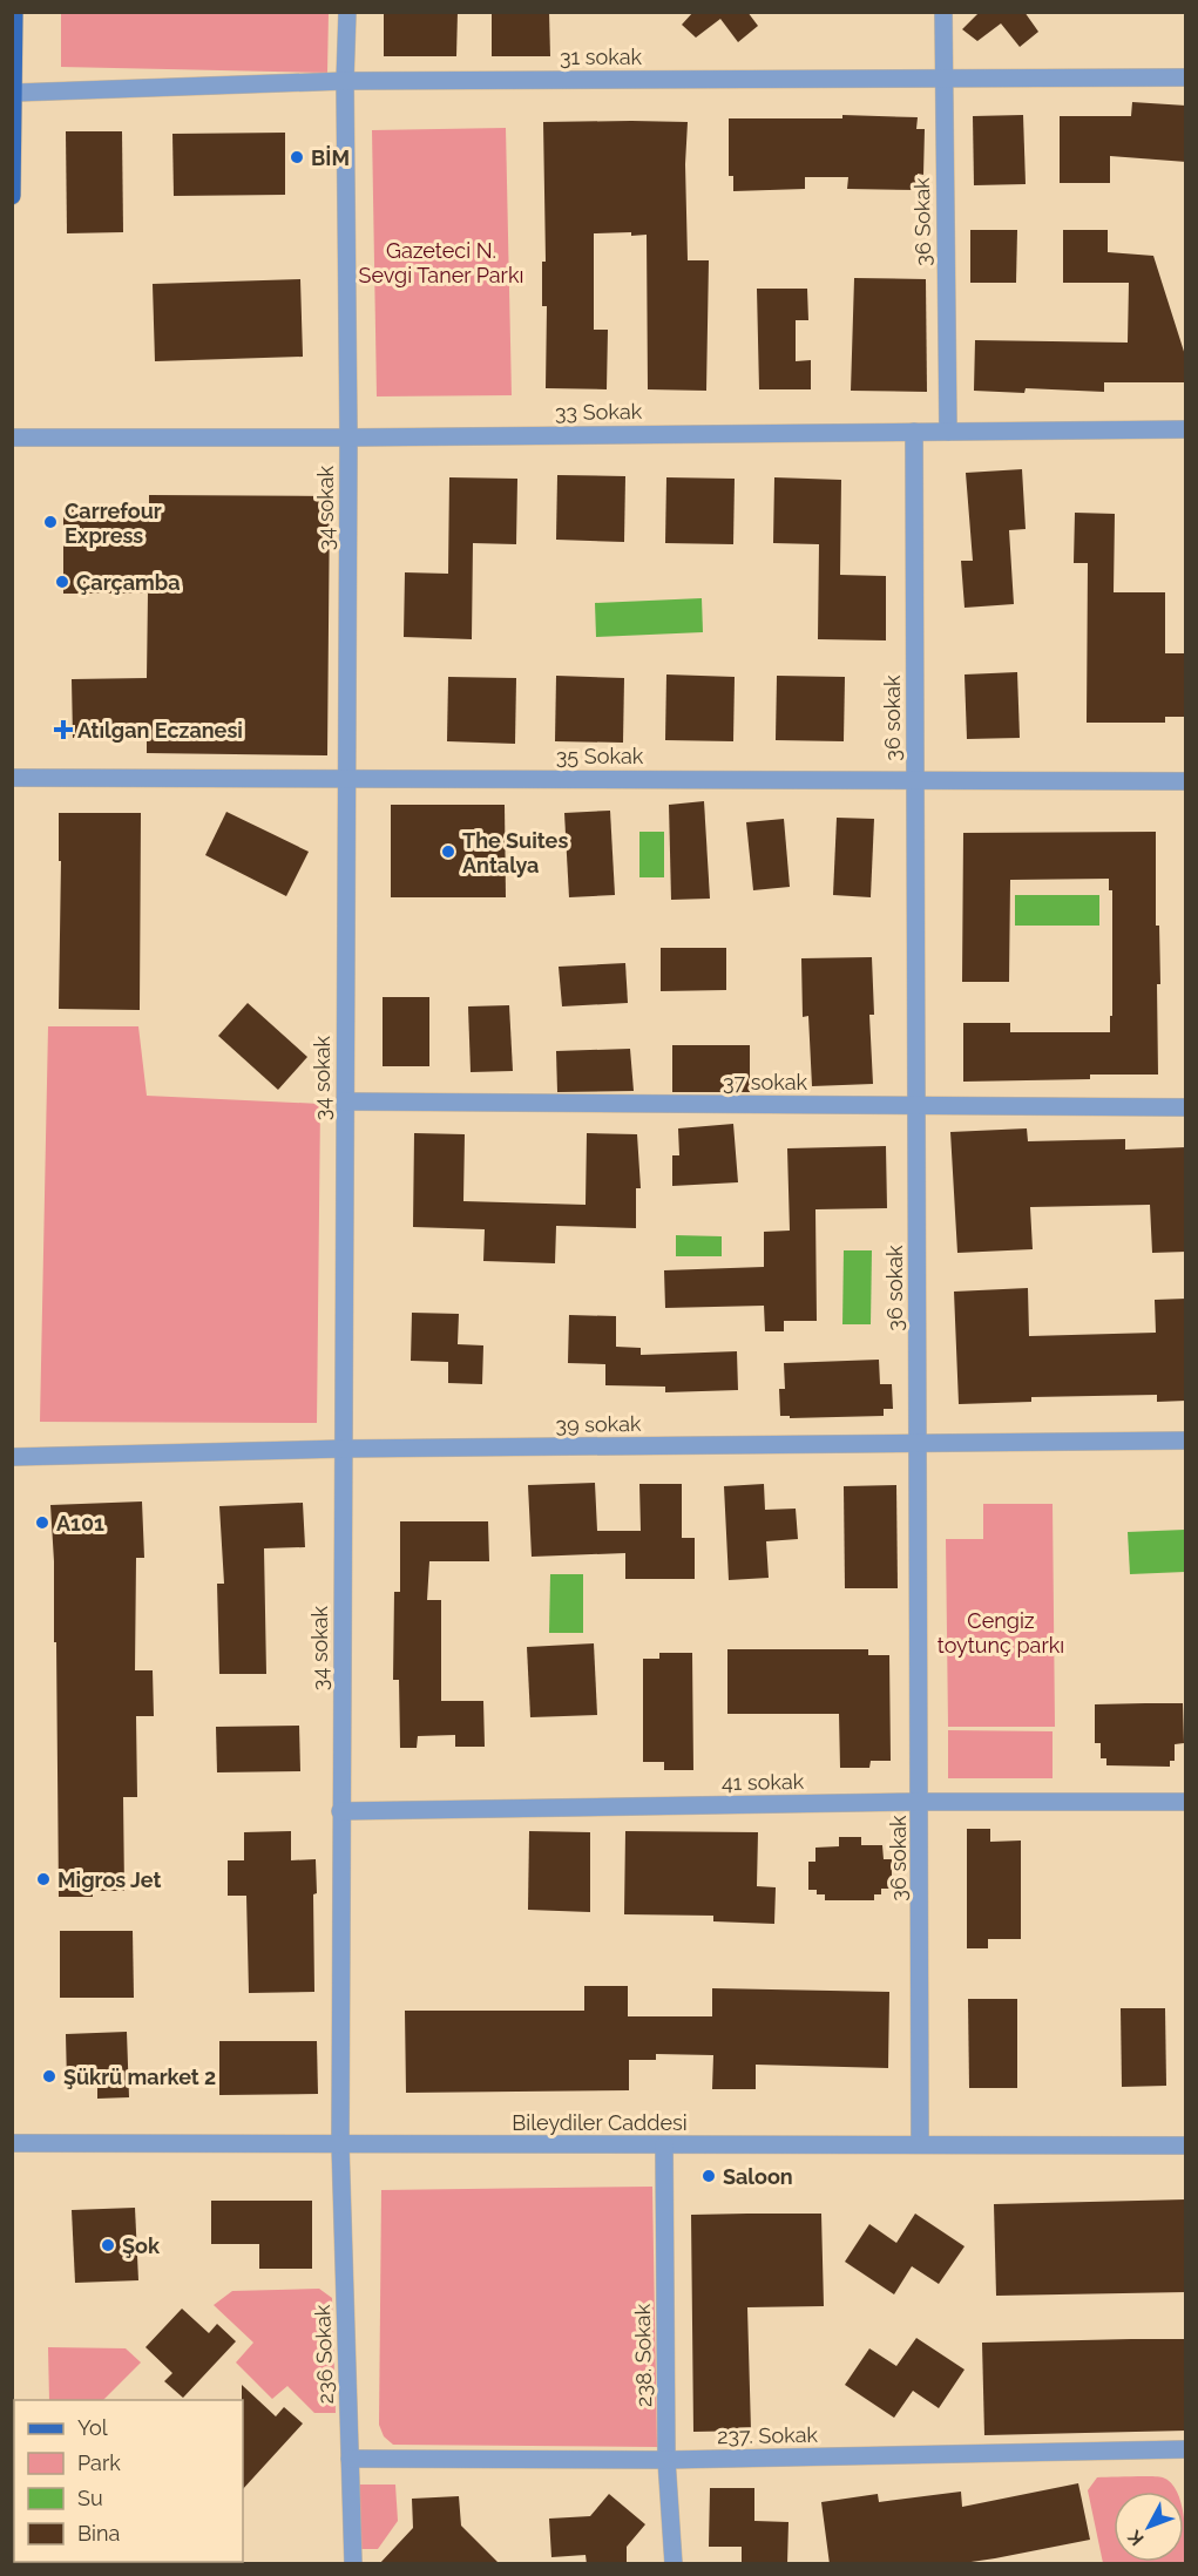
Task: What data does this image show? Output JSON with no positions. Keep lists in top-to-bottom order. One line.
{"streets":{"street":["31 sokak","36 Sokak","33 Sokak","34 sokak","36 sokak","35 Sokak","37 sokak","39 sokak","41 sokak","Bileydiler Caddesi","236 Sokak","238. Sokak","237. Sokak"]},"crossings":[["31 sokak","36 Sokak"],["31 sokak","34 sokak"],["36 Sokak","33 Sokak"],["33 Sokak","34 sokak"],["33 Sokak","36 sokak"],["34 sokak","35 Sokak"],["34 sokak","37 sokak"],["34 sokak","39 sokak"],["34 sokak","41 sokak"],["34 sokak","Bileydiler Caddesi"],["34 sokak","236 Sokak"],["36 sokak","35 Sokak"],["36 sokak","37 sokak"],["36 sokak","39 sokak"],["36 sokak","41 sokak"],["36 sokak","Bileydiler Caddesi"],["Bileydiler Caddesi","236 Sokak"],["Bileydiler Caddesi","238. Sokak"],["236 Sokak","237. Sokak"],["238. Sokak","237. Sokak"]],"parks":["Gazeteci N. Sevgi Taner Parkı","Cengiz toytunç parkı"],"places":{"other":["BİM","Carrefour Express","Çarçamba","The Suites Antalya","A101","Migros Jet","Şükrü market 2","Saloon","Şok"],"health":["Atılgan Eczanesi"]},"legend":["Yol","Park","Su","Bina"],"north":"bottom left"}
